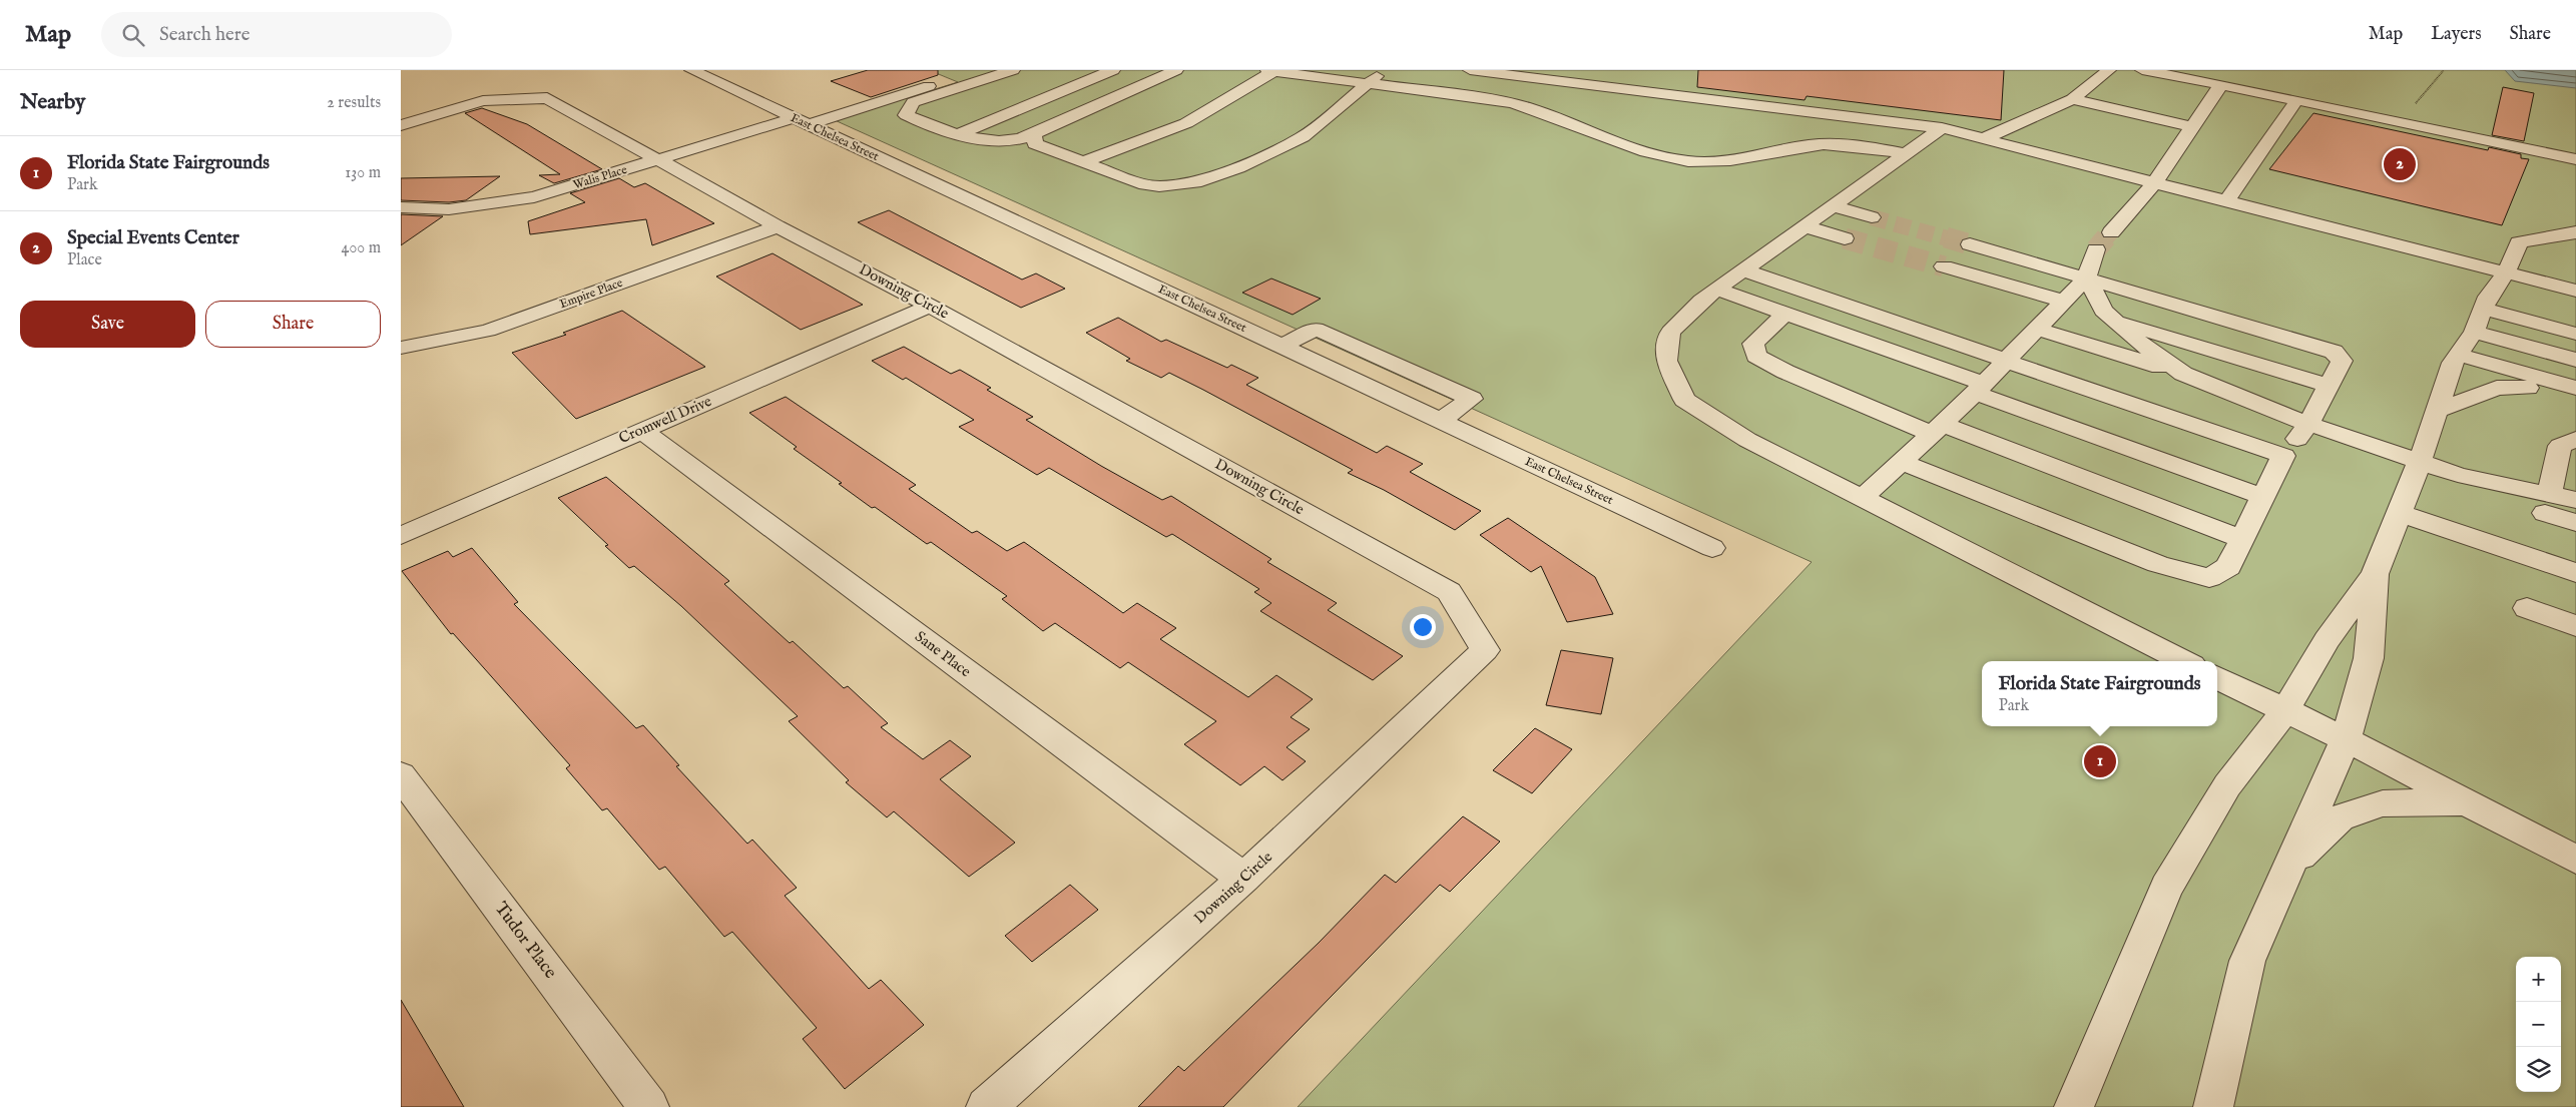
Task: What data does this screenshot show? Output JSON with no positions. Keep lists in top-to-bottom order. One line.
{"streets":{"street":["East Chelsea Street","Walis Place","Downing Circle","Empire Place","Cromwell Drive","Sane Place","Tudor Place"]},"crossings":[["East Chelsea Street","Walis Place"],["Walis Place","Downing Circle"],["Downing Circle","Empire Place"],["Downing Circle","Cromwell Drive"],["Downing Circle","Sane Place"],["Cromwell Drive","Sane Place"]],"page":{"header":"Map","search":"Search here","nav":["Map","Layers","Share"],"heading":["Nearby","2 results"],"list":[{"mark":"1","name":"Florida State Fairgrounds","note":"Park","value":"130 m"},{"mark":"2","name":"Special Events Center","note":"Place","value":"400 m"}],"pins":["2","1"],"buttons":["Save","Share"],"popup":["Florida State Fairgrounds","Park"],"map_buttons":["+","−"]}}
